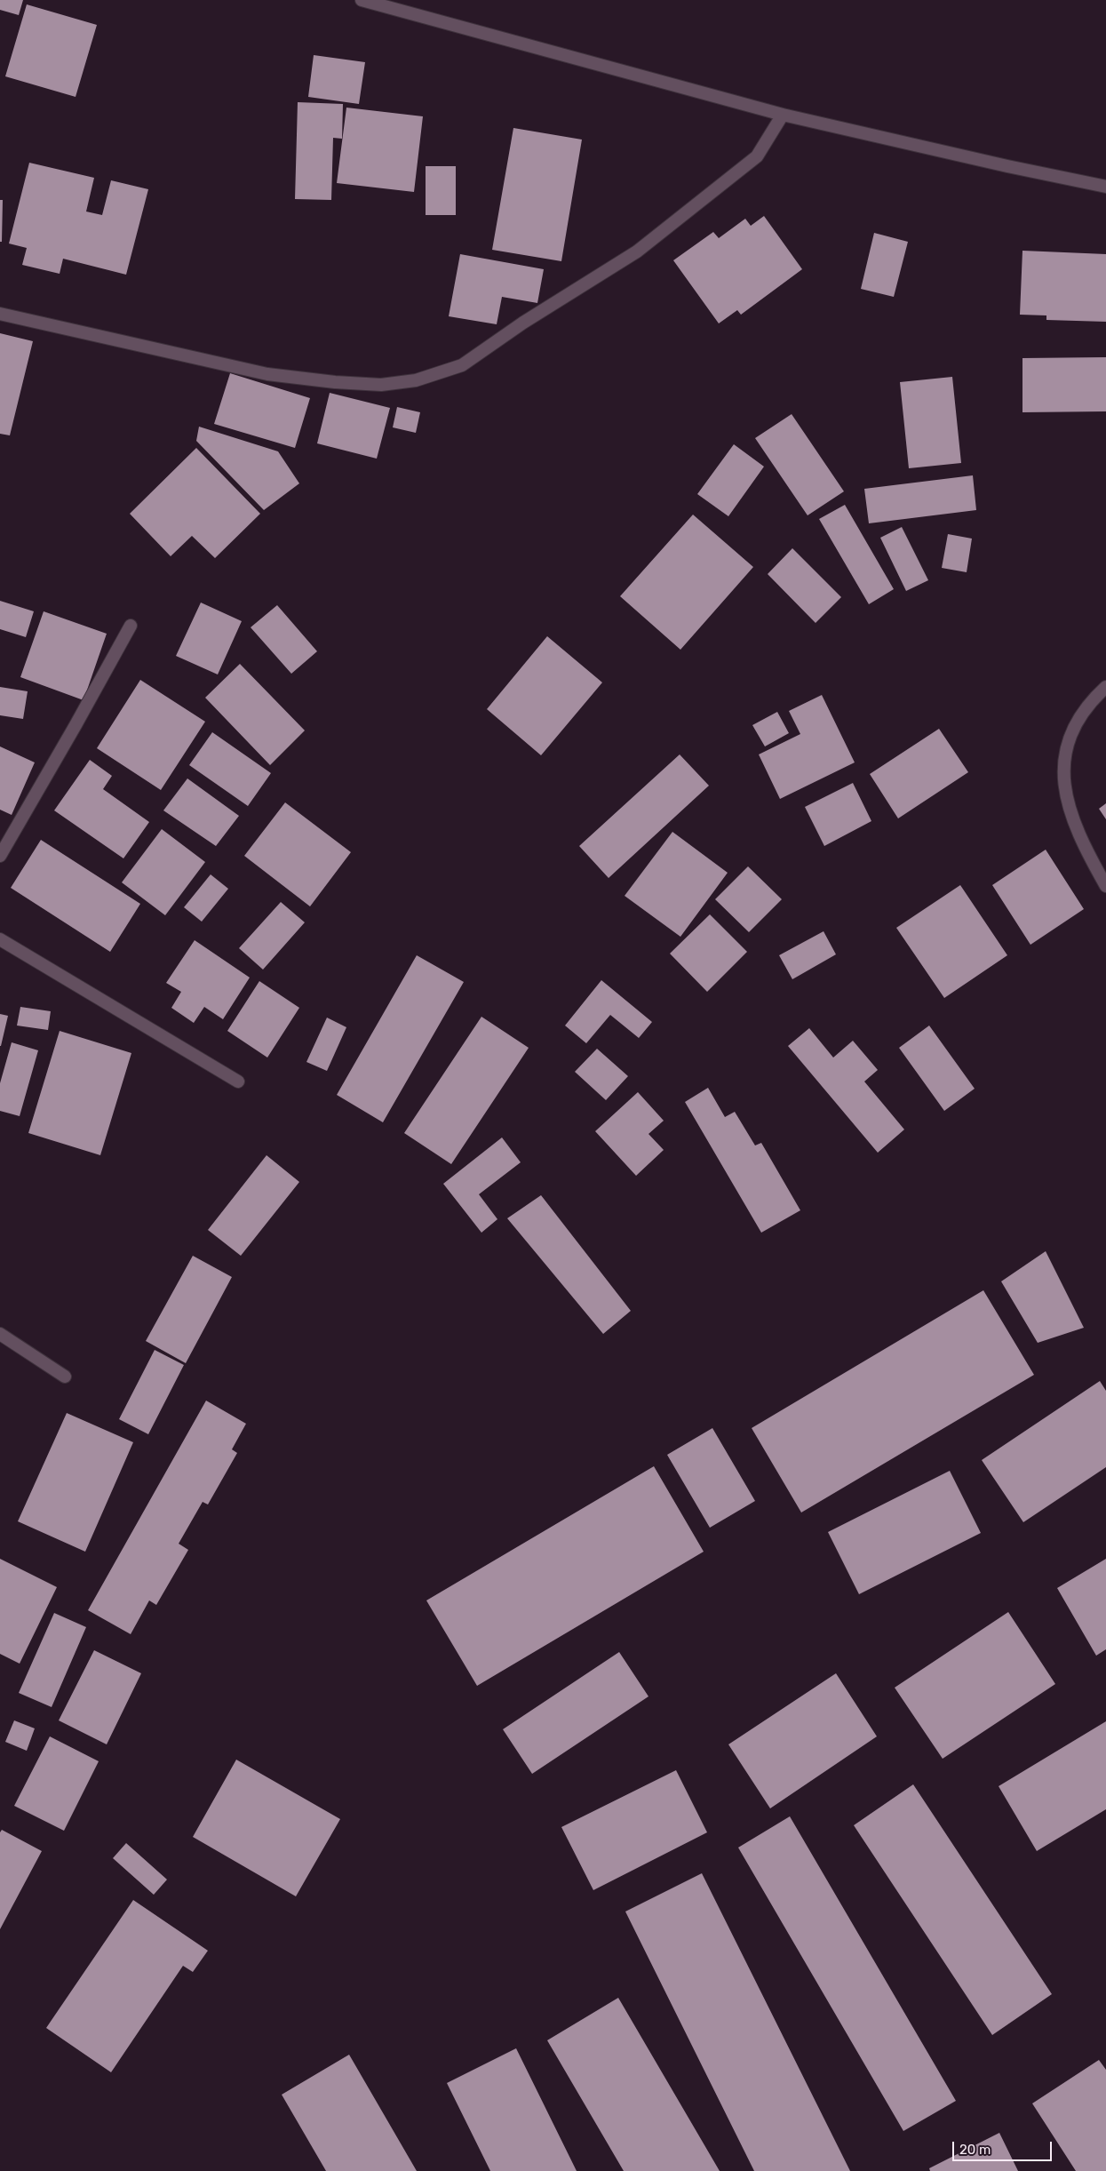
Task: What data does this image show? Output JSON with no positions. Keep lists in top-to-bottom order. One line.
{"scale_bar":"20 m"}
